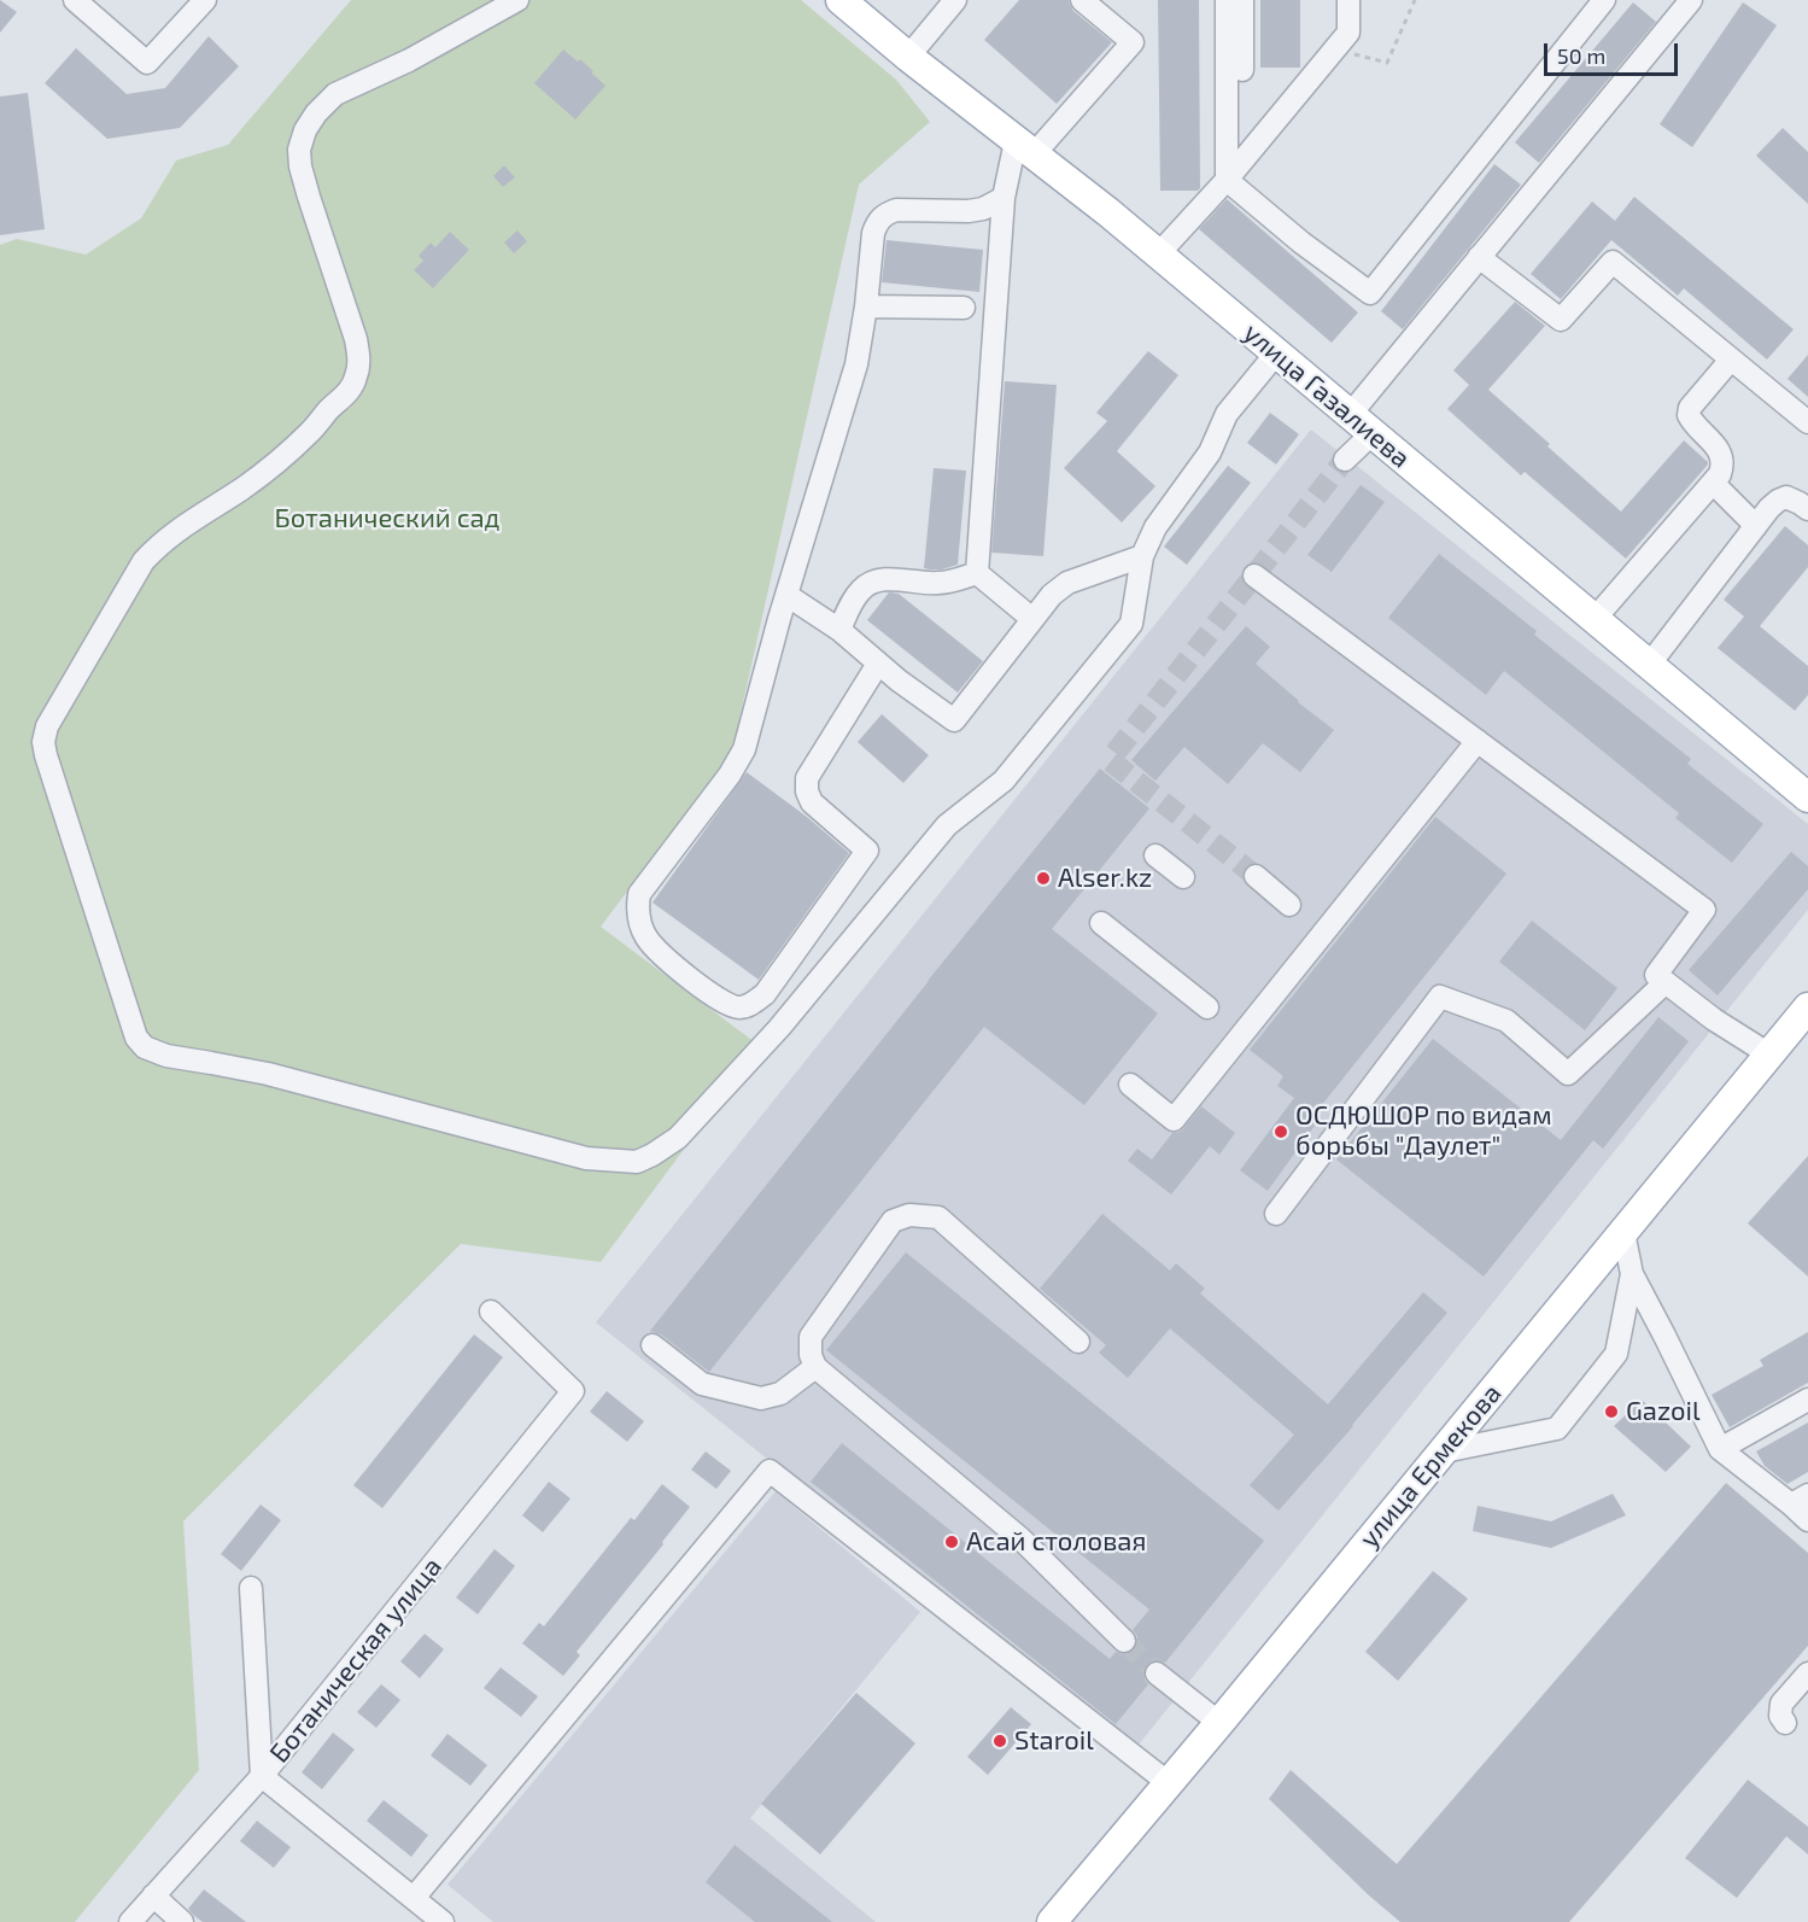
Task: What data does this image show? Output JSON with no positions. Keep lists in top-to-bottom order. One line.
{"streets":{"main road":["улица Газалиева","улица Ермекова"],"street":["Ботаническая улица"]},"parks":["Ботанический сад"],"places":["Alser.kz","ОСДЮШОР по видам борьбы \"Даулет\"","Gazoil","Асай столовая","Staroil"],"scale_bar":"50 m"}
